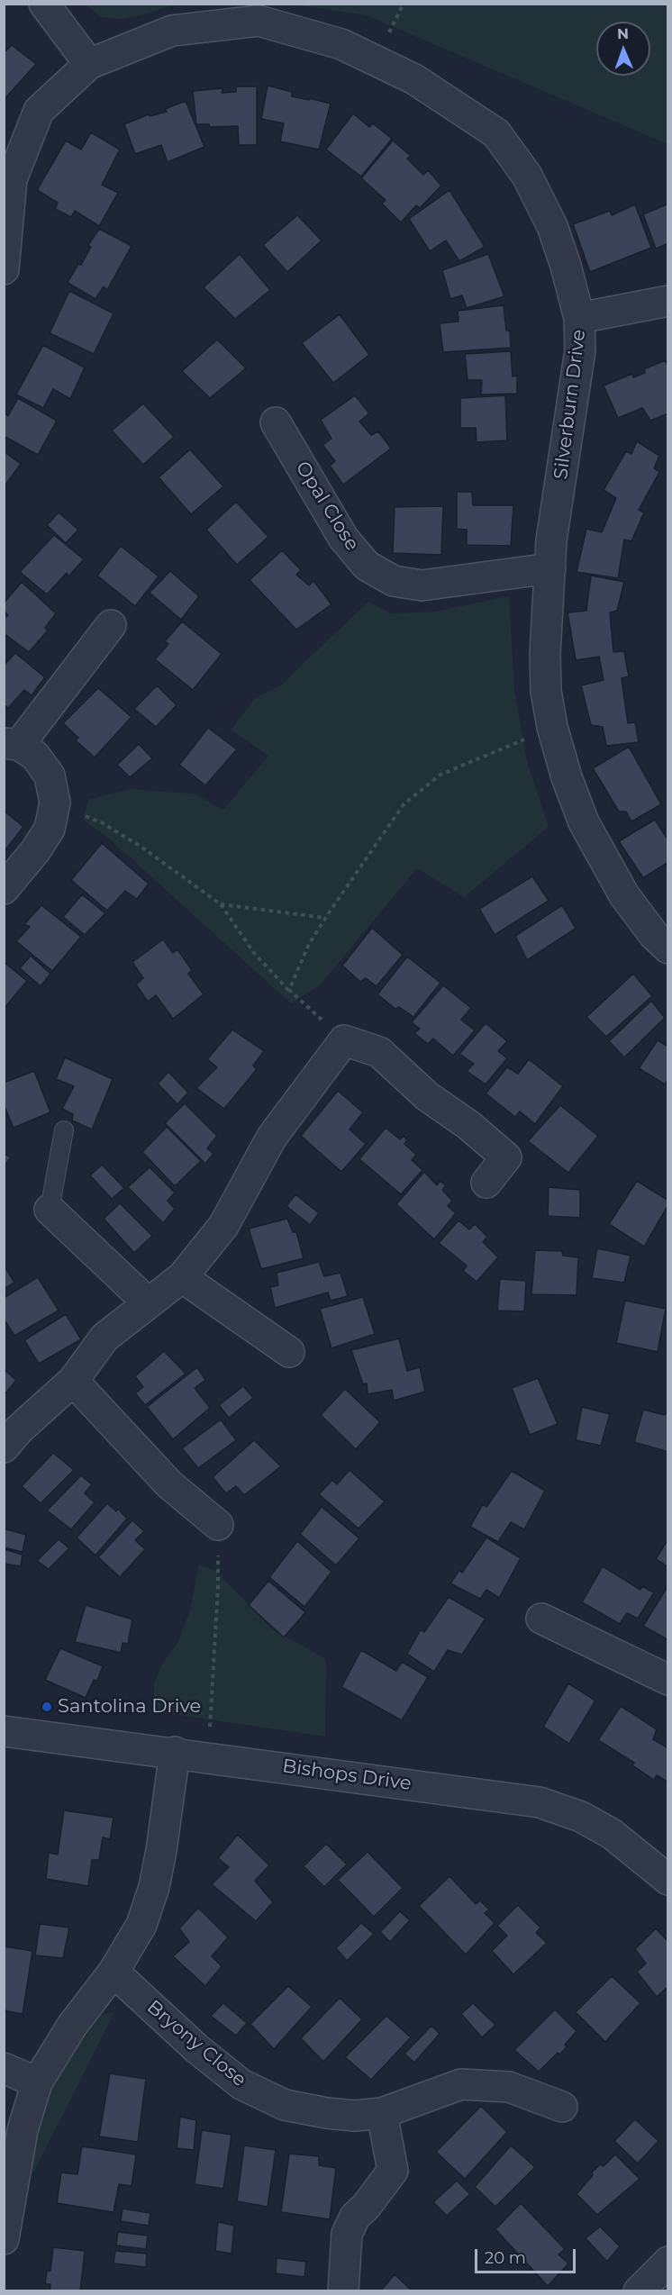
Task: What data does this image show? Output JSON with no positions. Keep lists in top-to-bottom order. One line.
{"streets":{"street":["Silverburn Drive","Opal Close","Bishops Drive","Bryony Close"]},"crossings":[["Silverburn Drive","Opal Close"]],"places":["Santolina Drive"],"scale_bar":"20 m","north":"top"}
